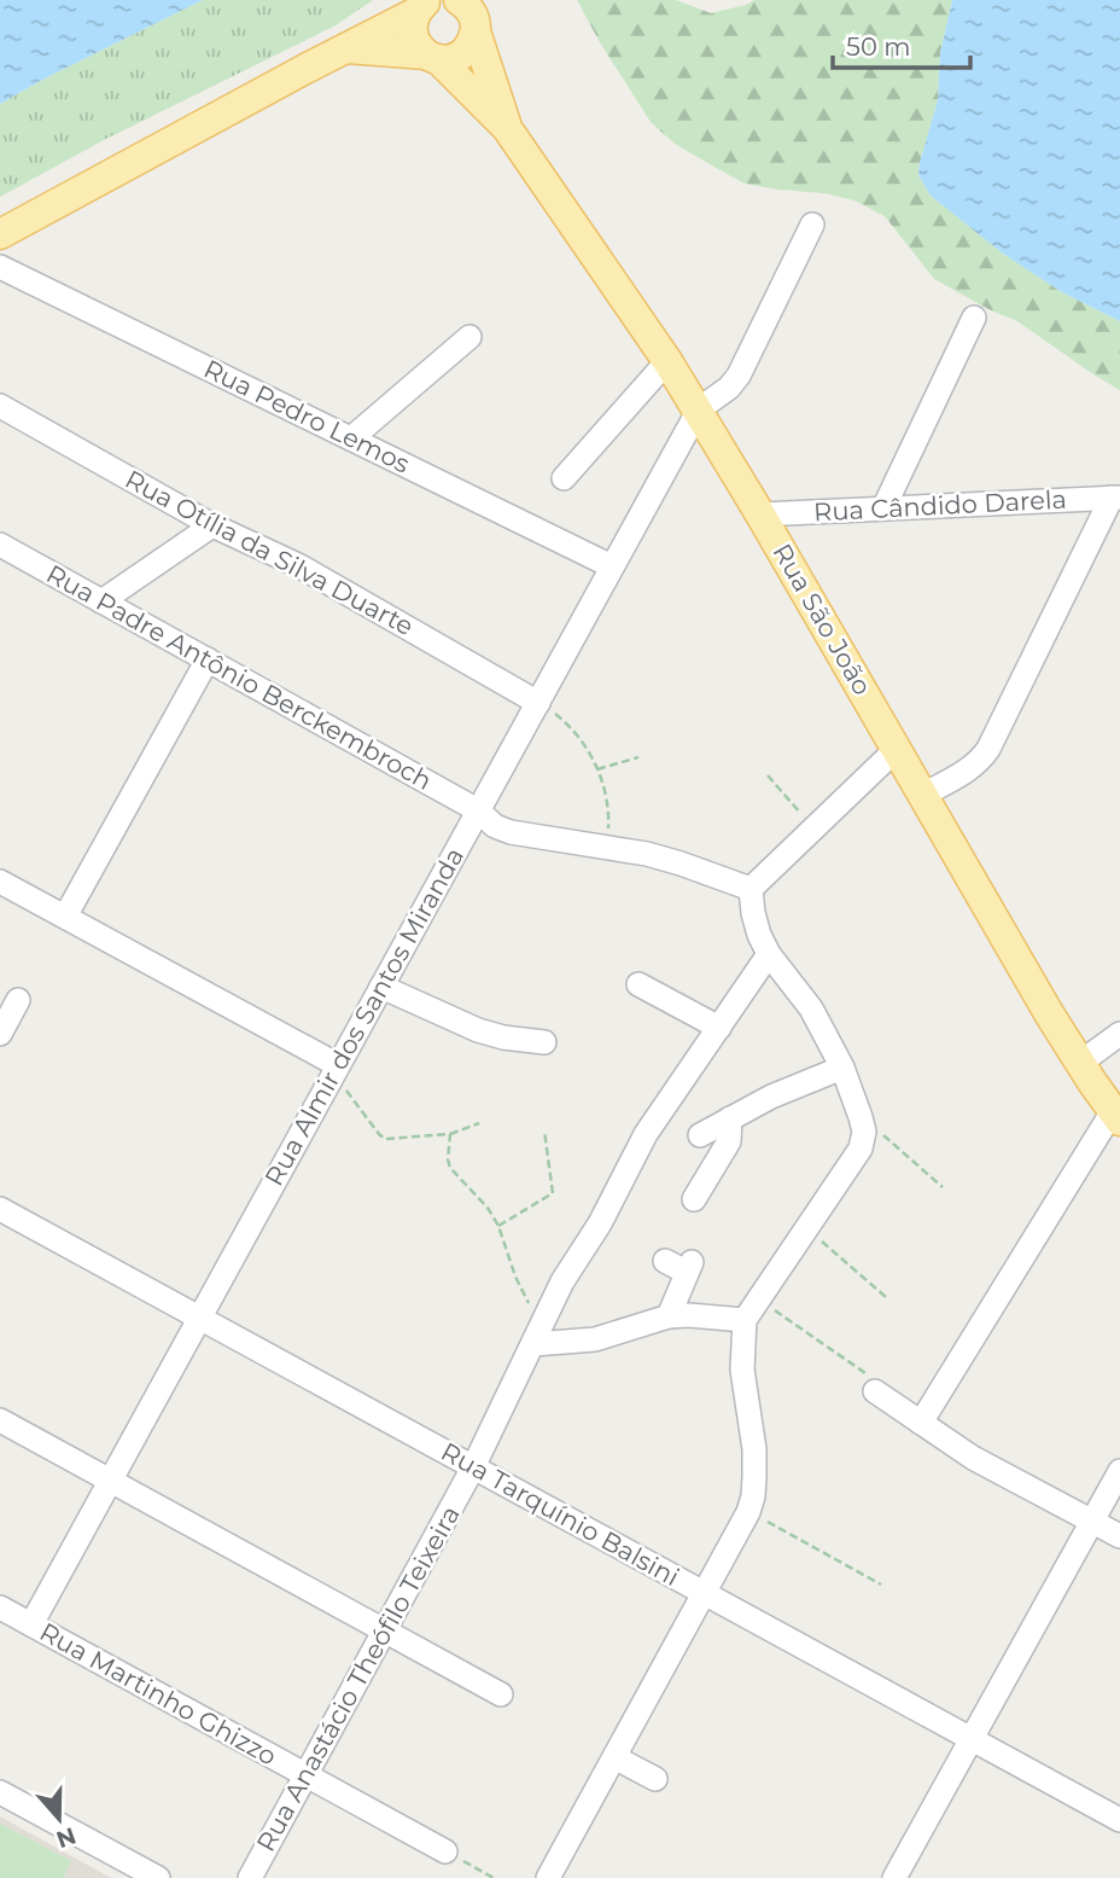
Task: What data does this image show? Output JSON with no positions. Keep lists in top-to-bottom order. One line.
{"streets":{"main road":["Rua São João"],"street":["Rua Pedro Lemos","Rua Cândido Darela","Rua Otília da Silva Duarte","Rua Padre Antônio Berckembroch","Rua Almir dos Santos Miranda","Rua Tarquínio Balsini","Rua Anastácio Theófilo Teixeira","Rua Martinho Ghizzo"]},"crossings":[["Rua Pedro Lemos","Rua Almir dos Santos Miranda"],["Rua Cândido Darela","Rua São João"],["Rua Otília da Silva Duarte","Rua Almir dos Santos Miranda"],["Rua São João","Rua Almir dos Santos Miranda"],["Rua Padre Antônio Berckembroch","Rua Almir dos Santos Miranda"],["Rua Almir dos Santos Miranda","Rua Tarquínio Balsini"],["Rua Almir dos Santos Miranda","Rua Martinho Ghizzo"],["Rua Tarquínio Balsini","Rua Anastácio Theófilo Teixeira"],["Rua Anastácio Theófilo Teixeira","Rua Martinho Ghizzo"]],"scale_bar":"50 m","north":"bottom"}
